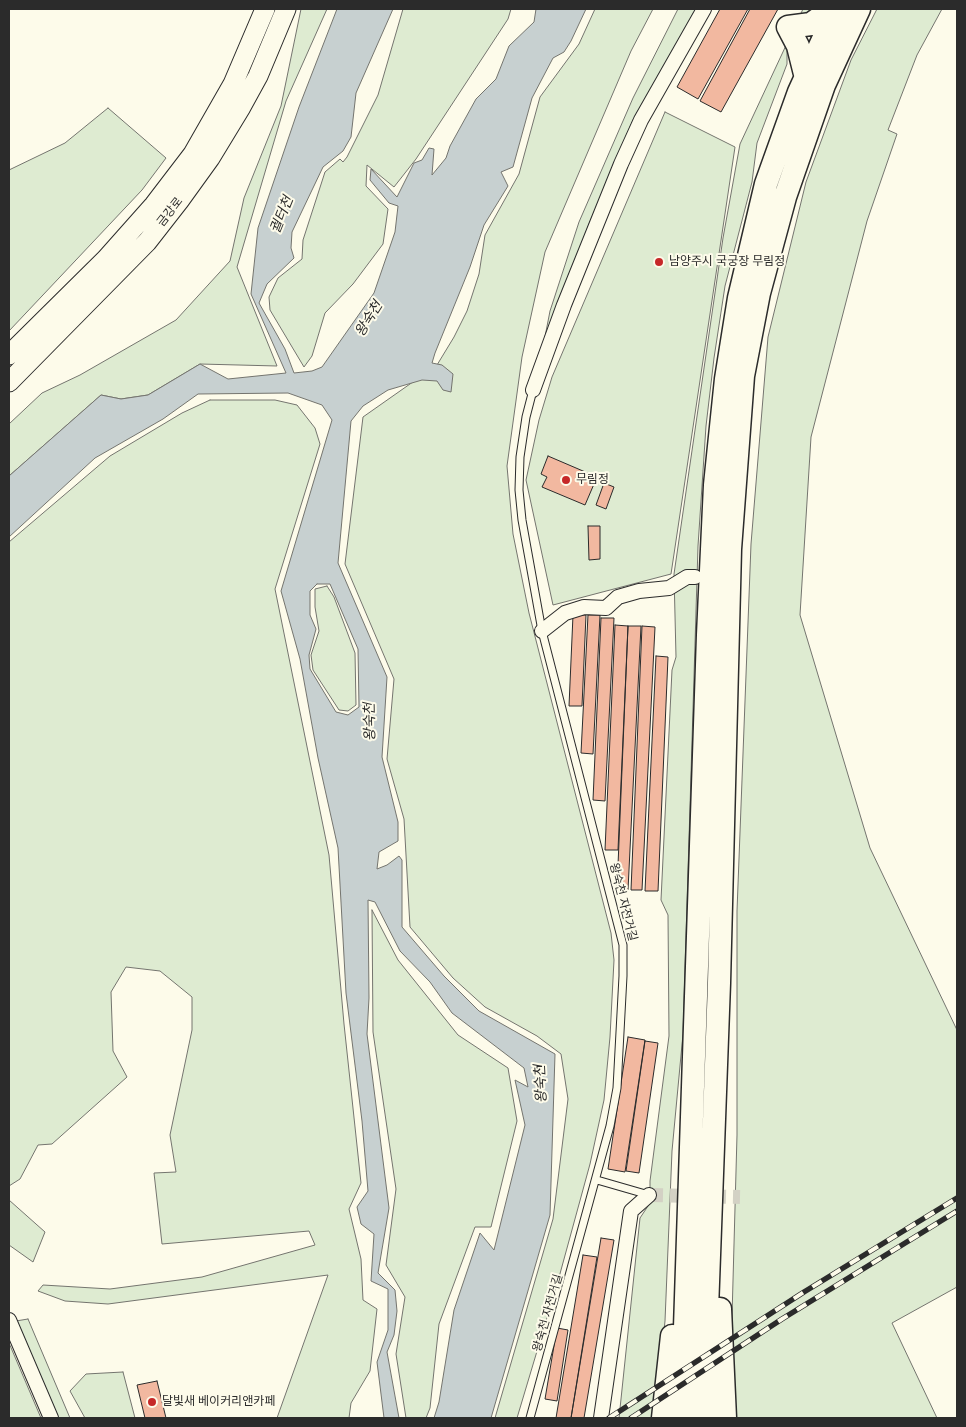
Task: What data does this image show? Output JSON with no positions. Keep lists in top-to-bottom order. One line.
{"streets":{"main road":["금강로"],"lane":["왕숙천 자전거길"]},"water":["궐터천","왕숙천"],"places":["남양주시 국궁장 무림정","무림정","달빛새 베이커리앤카페"]}
